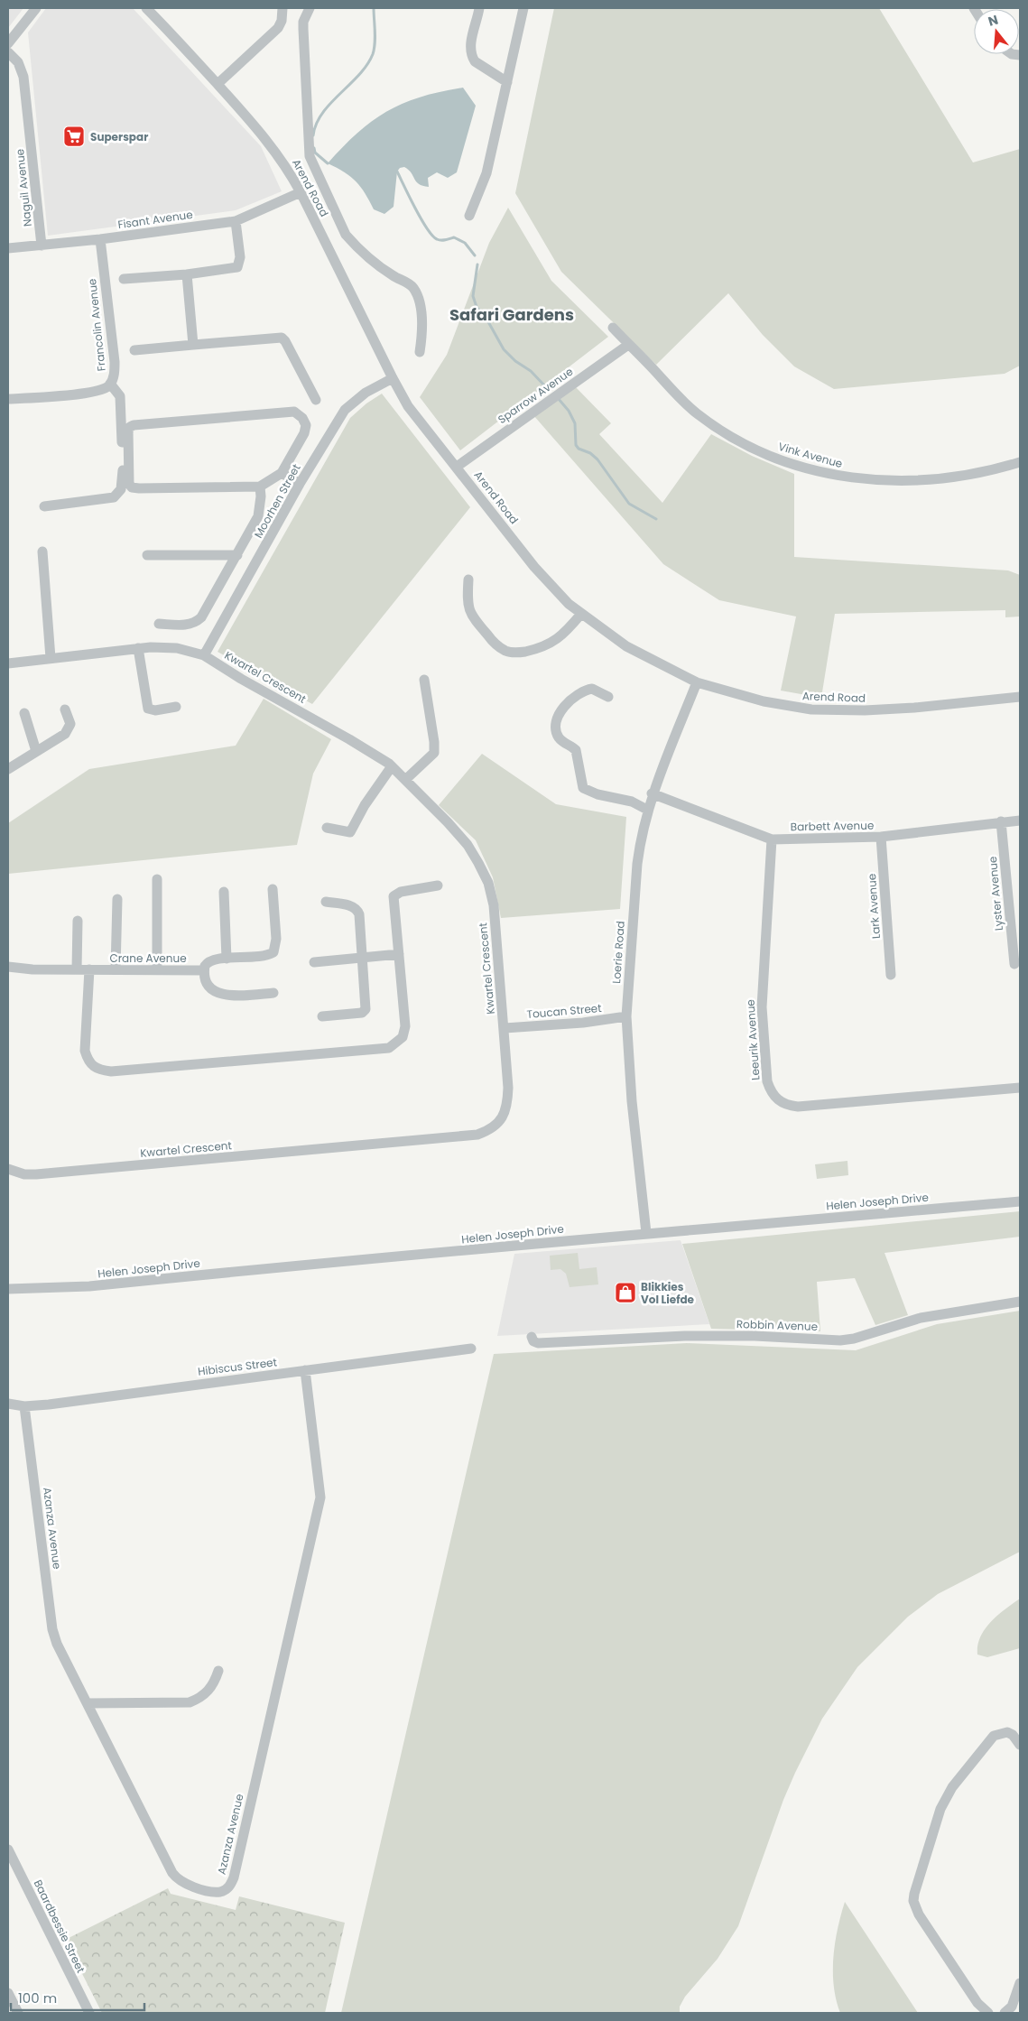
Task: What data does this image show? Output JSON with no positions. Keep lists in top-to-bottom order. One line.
{"streets":{"street":["Naguil Avenue","Arend Road","Fisant Avenue","Francolin Avenue","Sparrow Avenue","Vink Avenue","Moorhen Street","Kwartel Crescent","Barbett Avenue","Lyster Avenue","Lark Avenue","Loerie Road","Crane Avenue","Toucan Street","Leeurik Avenue","Helen Joseph Drive","Robbin Avenue","Hibiscus Street","Azanza Avenue","Baardbessie Street"]},"crossings":[["Naguil Avenue","Fisant Avenue"],["Arend Road","Fisant Avenue"],["Arend Road","Sparrow Avenue"],["Arend Road","Moorhen Street"],["Arend Road","Loerie Road"],["Fisant Avenue","Francolin Avenue"],["Sparrow Avenue","Vink Avenue"],["Moorhen Street","Kwartel Crescent"],["Kwartel Crescent","Toucan Street"],["Barbett Avenue","Lyster Avenue"],["Barbett Avenue","Lark Avenue"],["Barbett Avenue","Loerie Road"],["Barbett Avenue","Leeurik Avenue"],["Loerie Road","Toucan Street"],["Loerie Road","Helen Joseph Drive"],["Hibiscus Street","Azanza Avenue"]],"districts":["Safari Gardens"],"places":{"supermarket":["Superspar"],"shop":["Blikkies Vol Liefde"]},"scale_bar":"100 m","north":"top"}
